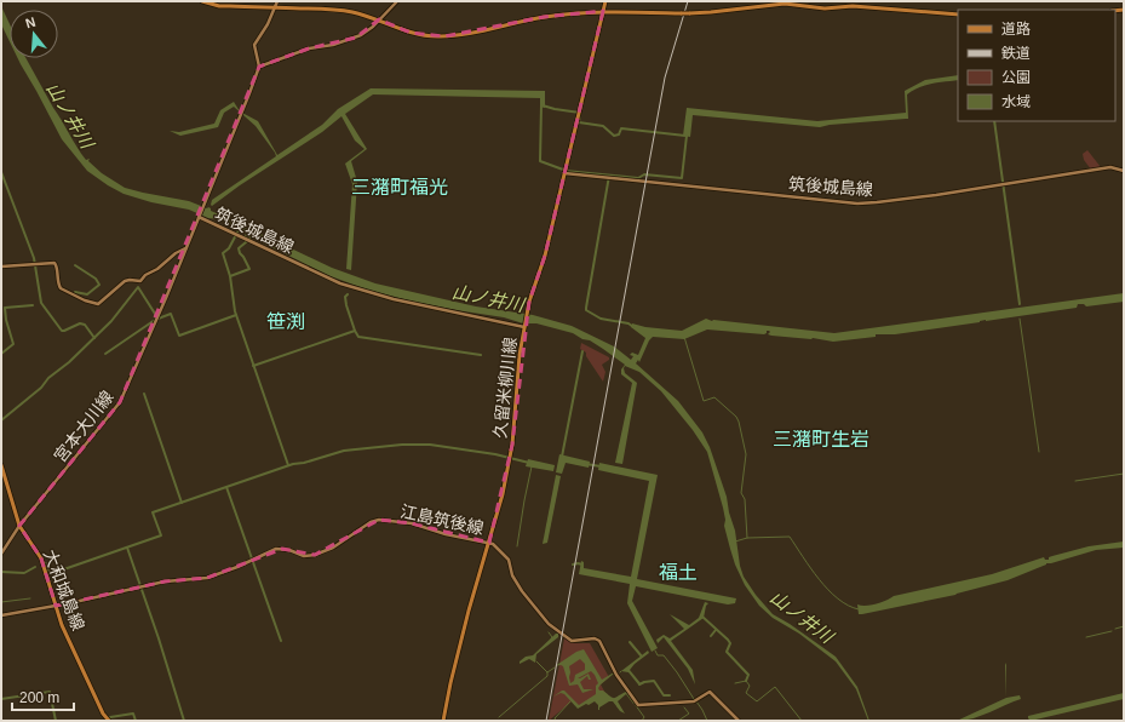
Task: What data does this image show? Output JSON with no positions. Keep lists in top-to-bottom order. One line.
{"streets":{"main road":["筑後城島線","久留米柳川線","宮本大川線","江島筑後線","大和城島線"]},"crossings":[["筑後城島線","久留米柳川線"],["筑後城島線","宮本大川線"],["久留米柳川線","江島筑後線"],["宮本大川線","大和城島線"],["江島筑後線","大和城島線"]],"districts":["三潴町福光","笹渕","三潴町生岩","福土"],"water":["山ノ井川"],"legend":["道路","鉄道","公園","水域"],"scale_bar":"200 m","north":"top"}
